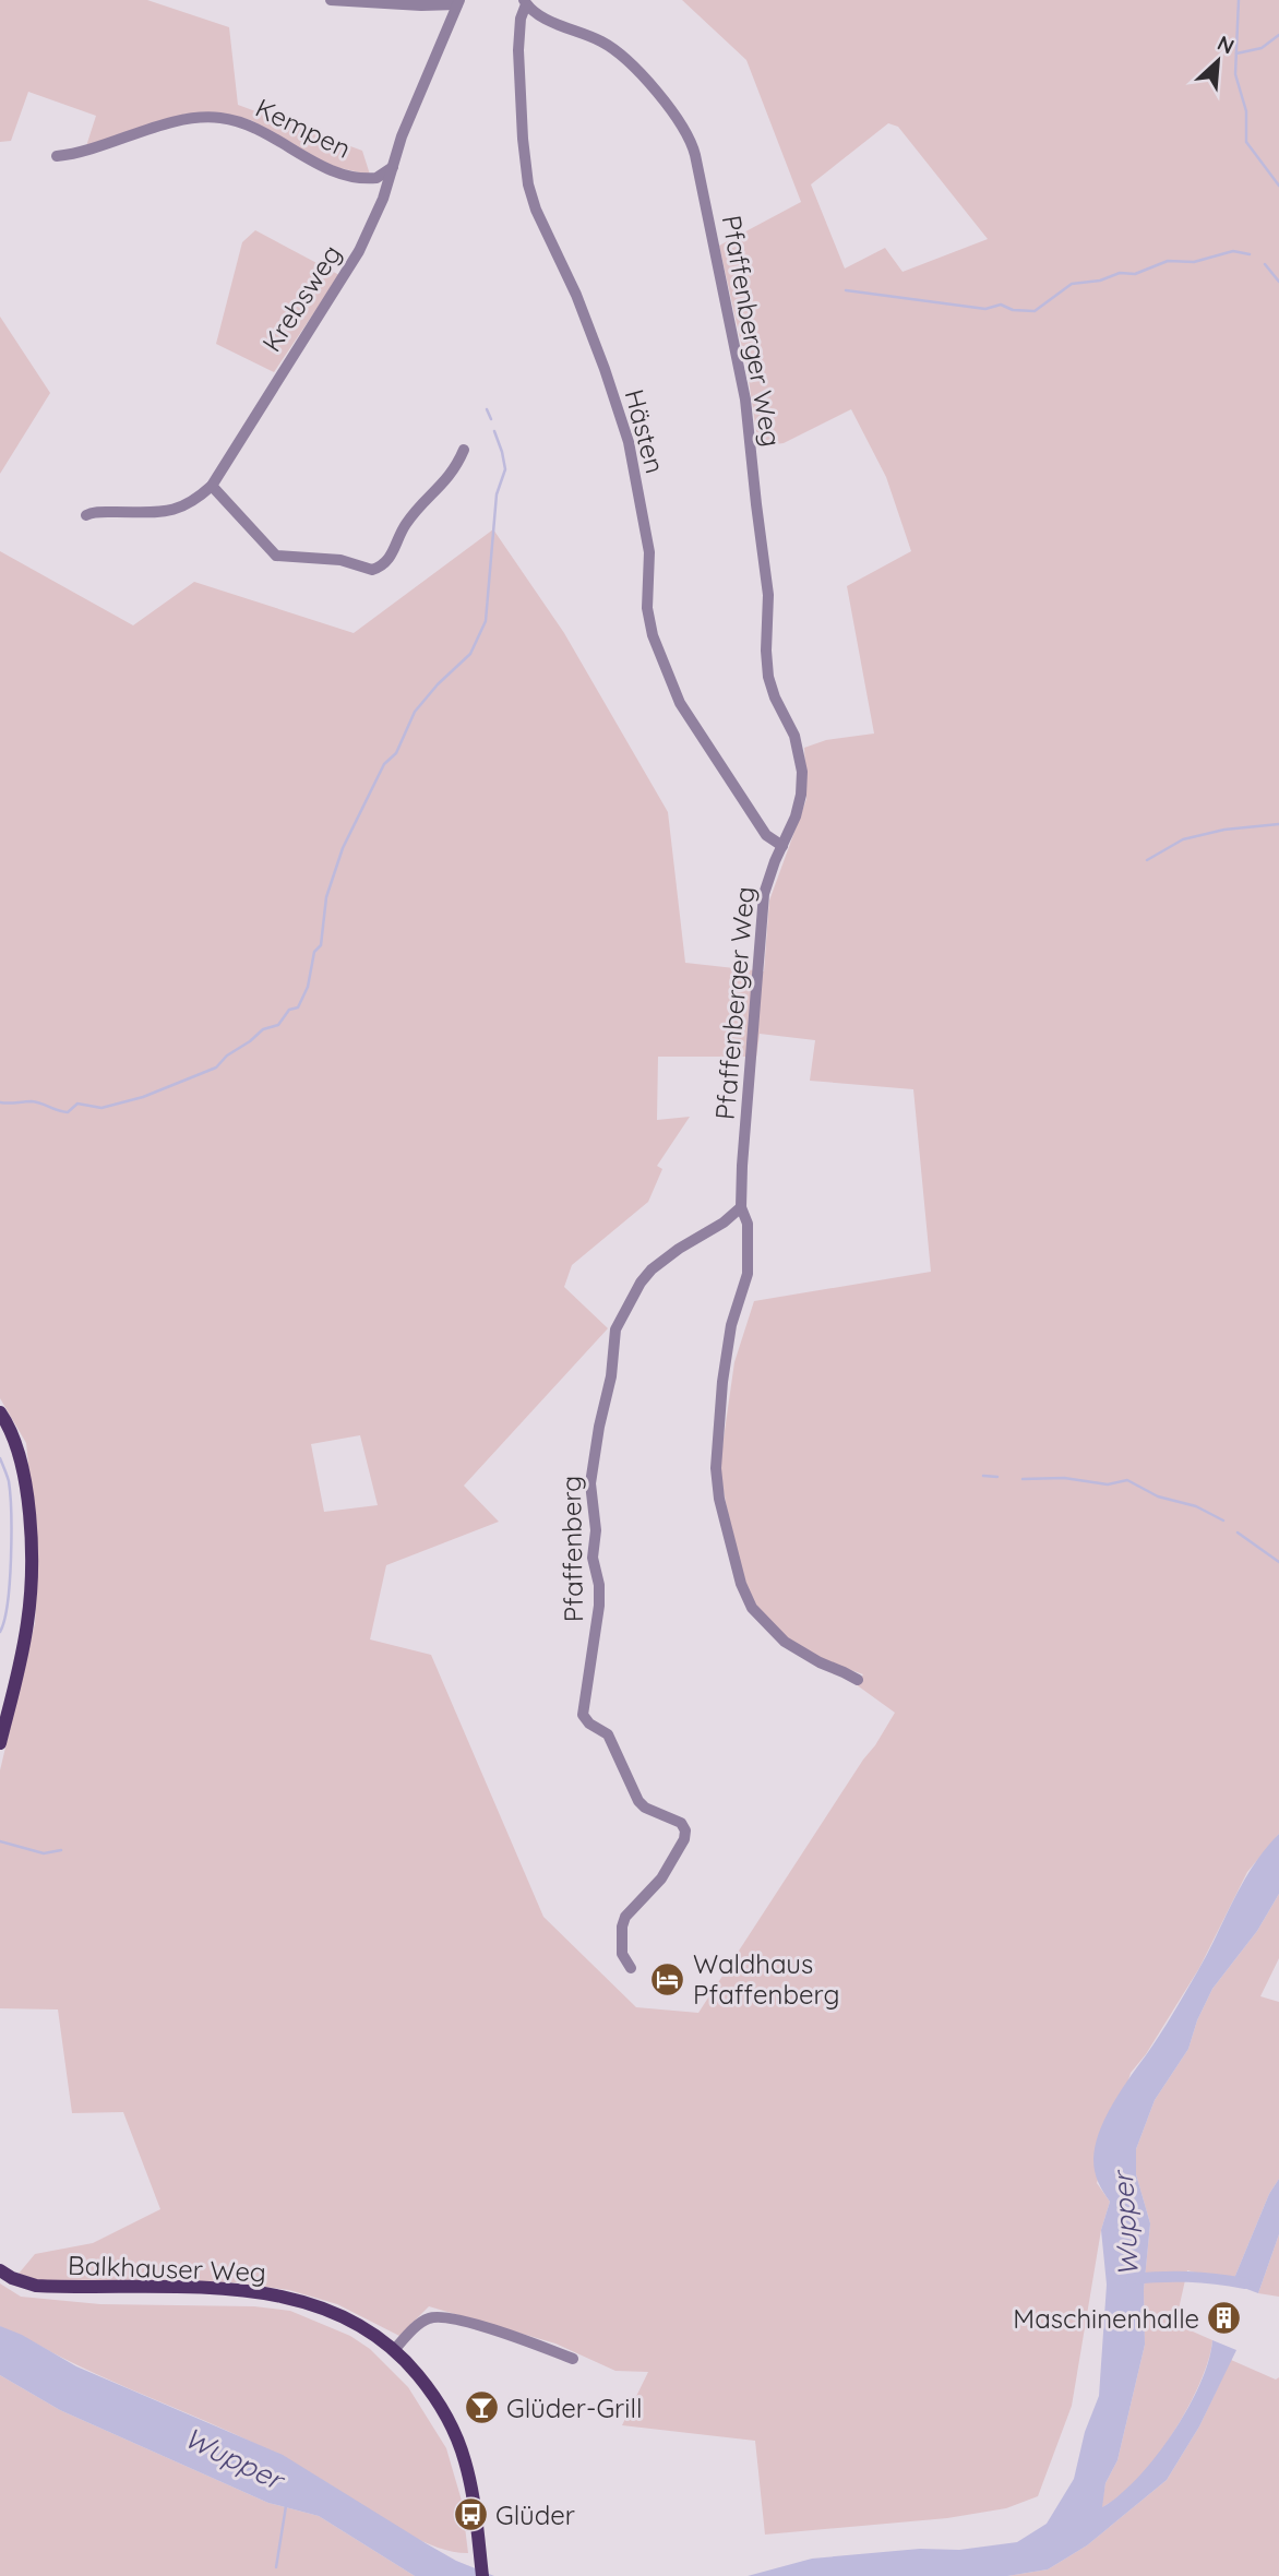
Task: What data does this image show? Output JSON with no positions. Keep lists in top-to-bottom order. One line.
{"streets":{"main road":["Balkhauser Weg"],"street":["Kempen","Krebsweg","Pfaffenberger Weg","Hästen","Pfaffenberg"]},"crossings":[["Kempen","Krebsweg"],["Pfaffenberger Weg","Hästen"],["Pfaffenberger Weg","Pfaffenberg"]],"water":["Wupper"],"places":{"hotel":["Waldhaus Pfaffenberg"],"building":["Maschinenhalle"],"bar":["Glüder-Grill"],"bus stop":["Glüder"]},"north":"top right"}
